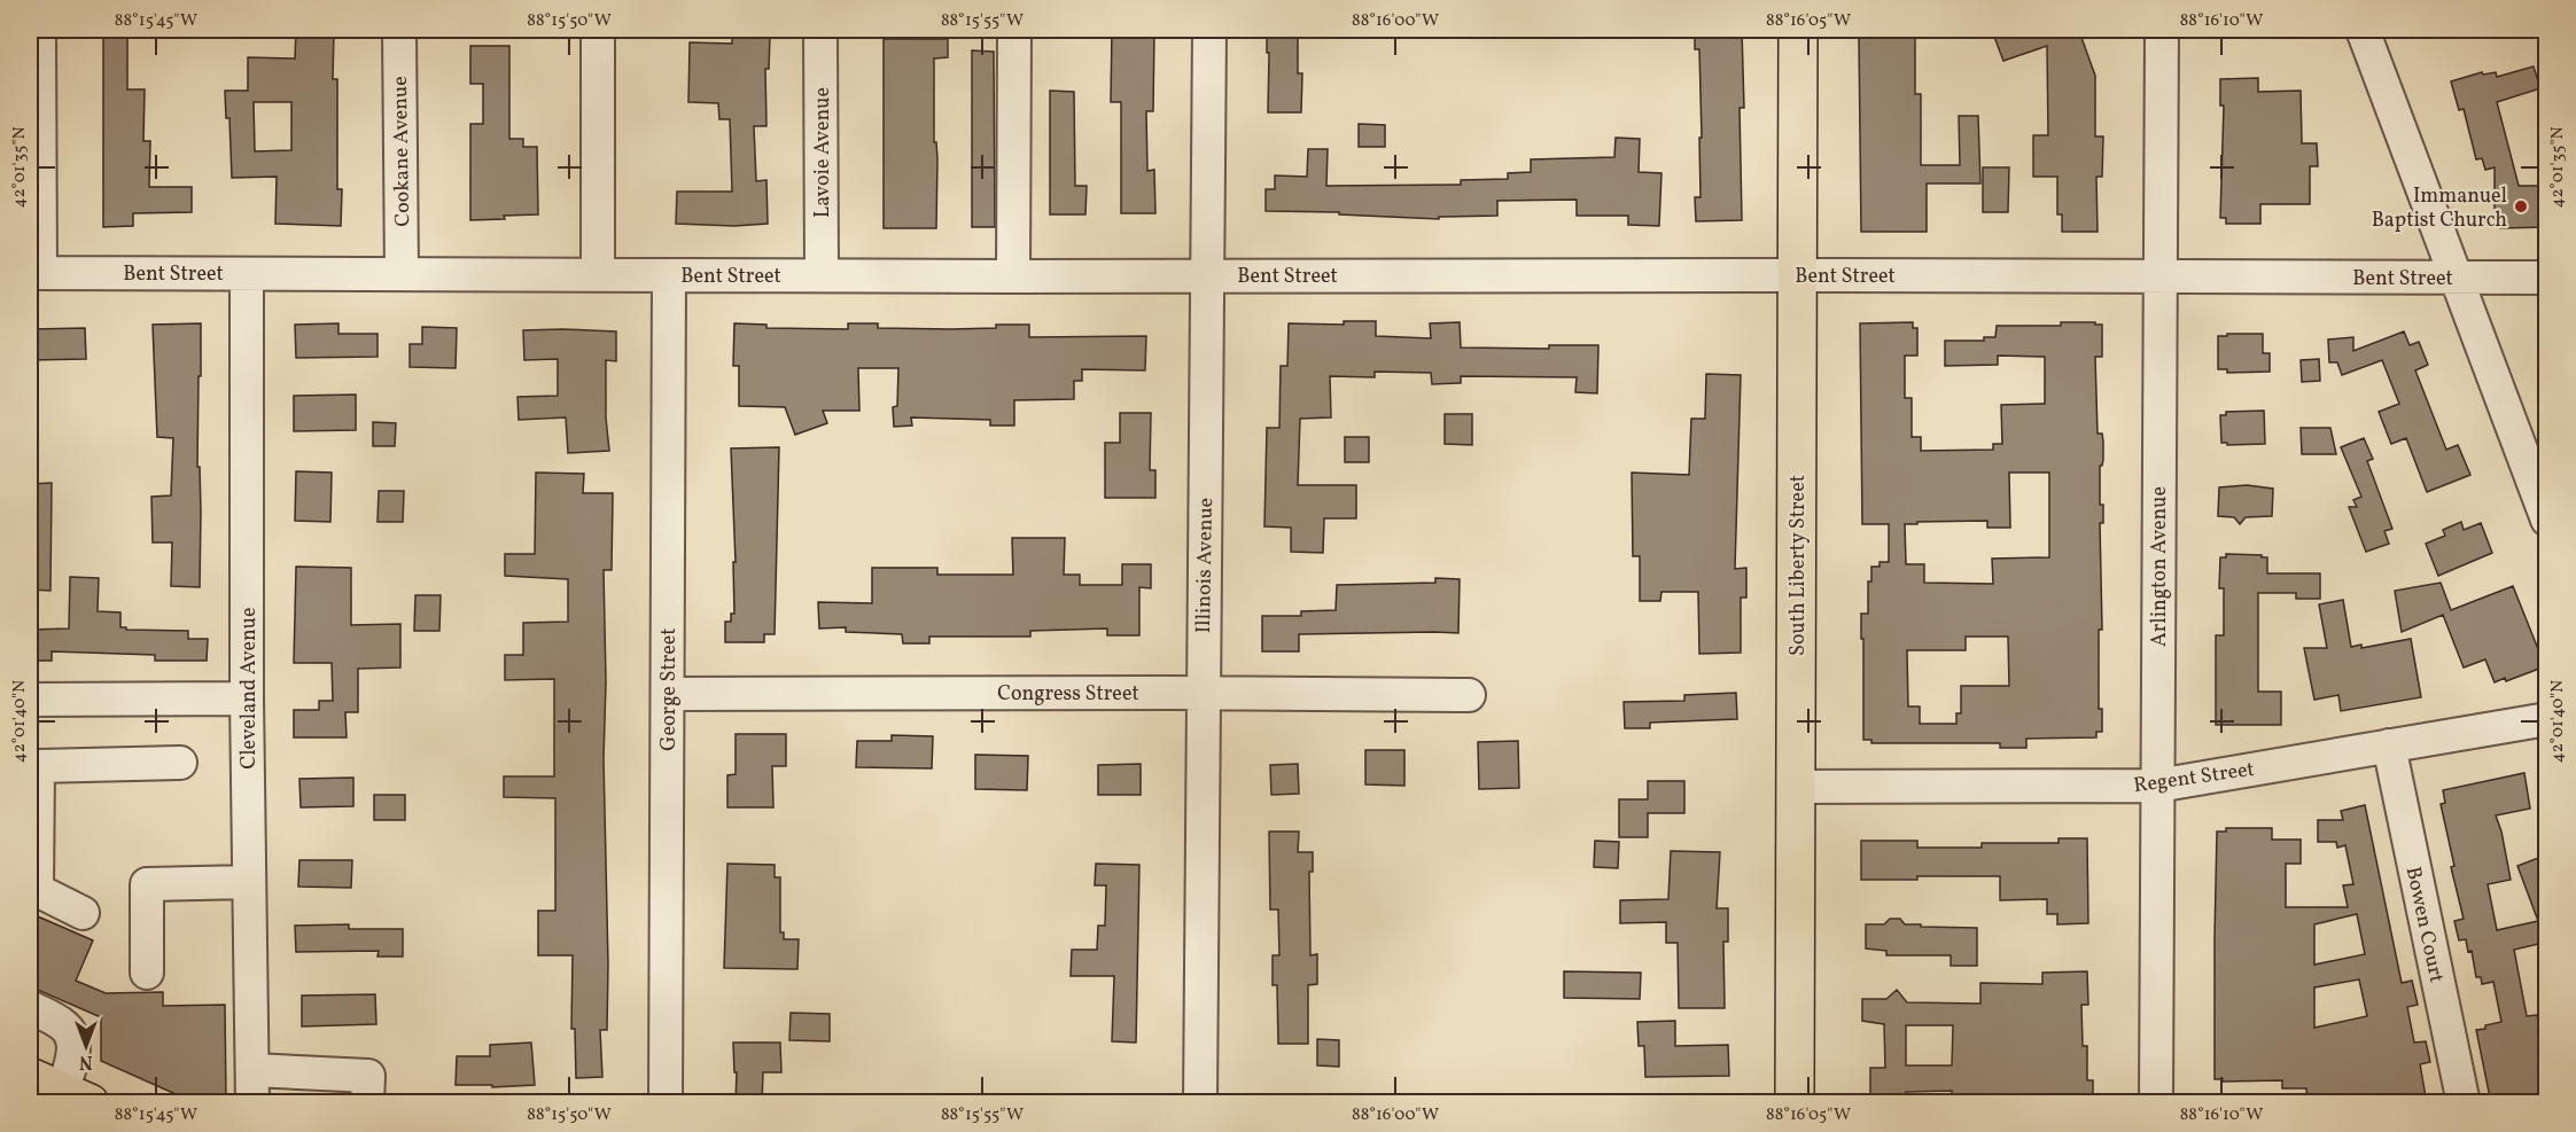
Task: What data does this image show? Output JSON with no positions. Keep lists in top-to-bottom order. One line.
{"streets":{"main road":["South Liberty Street"],"street":["Cookane Avenue","Lavoie Avenue","Bent Street","Illinois Avenue","Arlington Avenue","Cleveland Avenue","George Street","Congress Street","Regent Street","Bowen Court"]},"crossings":[["Cookane Avenue","Bent Street"],["Lavoie Avenue","Bent Street"],["Bent Street","Illinois Avenue"],["Bent Street","South Liberty Street"],["Bent Street","Arlington Avenue"],["Bent Street","Cleveland Avenue"],["Bent Street","George Street"],["Illinois Avenue","Congress Street"],["South Liberty Street","Regent Street"],["Arlington Avenue","Regent Street"],["George Street","Congress Street"],["Regent Street","Bowen Court"]],"places":["Immanuel Baptist Church"],"north":"bottom","coordinates":["88°15'45\"W","88°15'50\"W","88°15'55\"W","88°16'00\"W","88°16'05\"W","88°16'10\"W","42°01'35\"N","42°01'40\"N"]}
